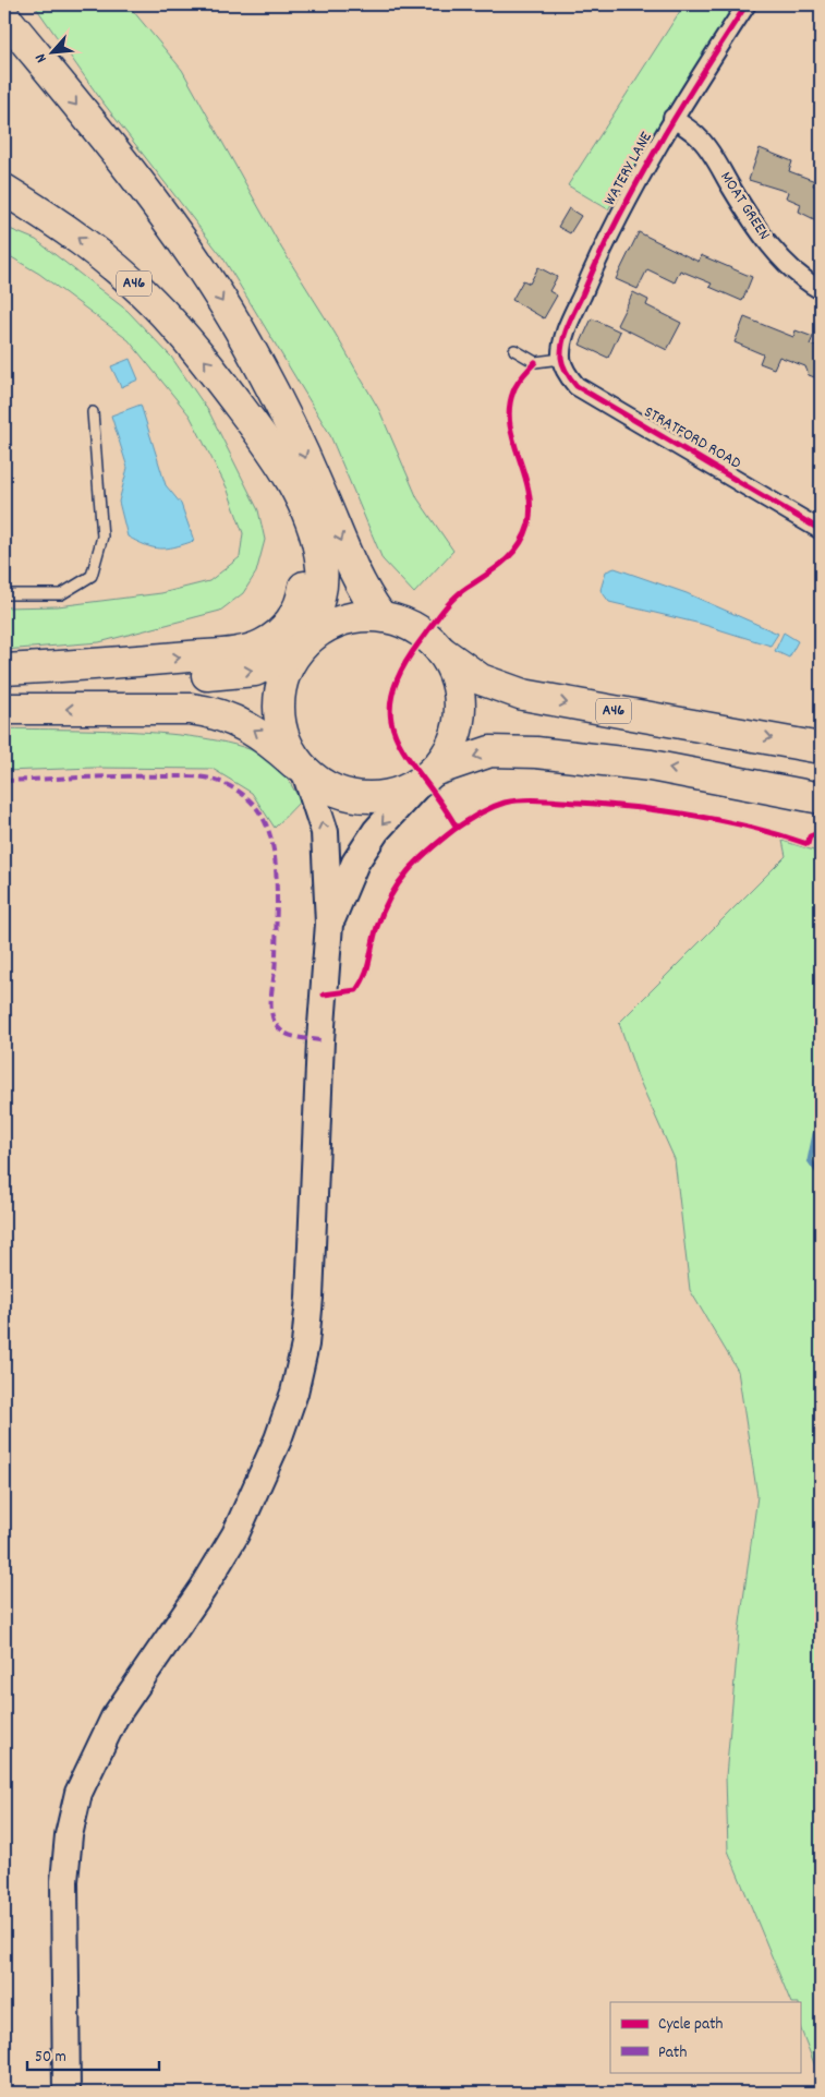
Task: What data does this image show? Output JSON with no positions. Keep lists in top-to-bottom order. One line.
{"streets":{"highway":["A46"],"street":["WATERY LANE","MOAT GREEN","STRATFORD ROAD"]},"crossings":[["WATERY LANE","MOAT GREEN"],["WATERY LANE","STRATFORD ROAD"]],"legend":["Cycle path","Path"],"scale_bar":"50 m","north":"bottom left"}
